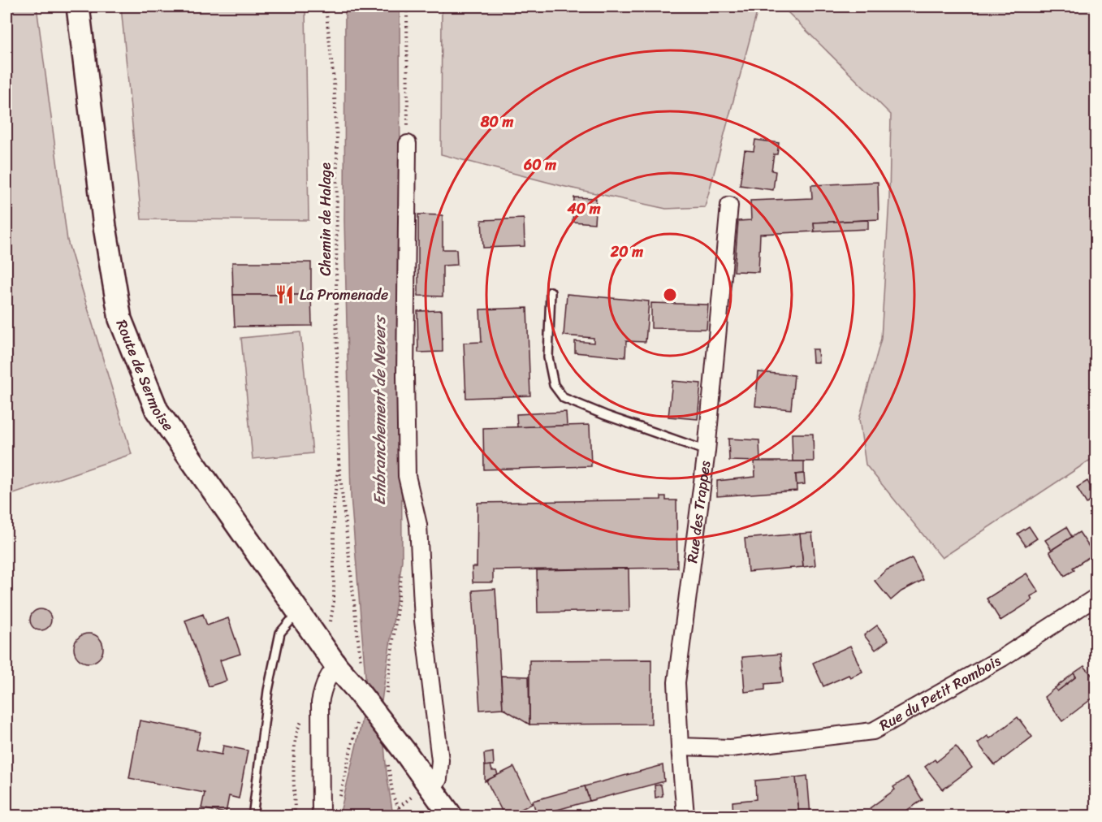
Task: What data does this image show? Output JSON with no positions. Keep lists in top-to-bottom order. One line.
{"streets":{"main road":["Route de Sermoise"],"street":["Rue des Trappes","Rue du Petit Rombois"],"path":["Chemin de Halage"]},"crossings":[["Rue des Trappes","Rue du Petit Rombois"]],"water":["Embranchement de Nevers"],"places":{"restaurant":["La Promenade"]},"rings":["80 m","60 m","40 m","20 m"]}
